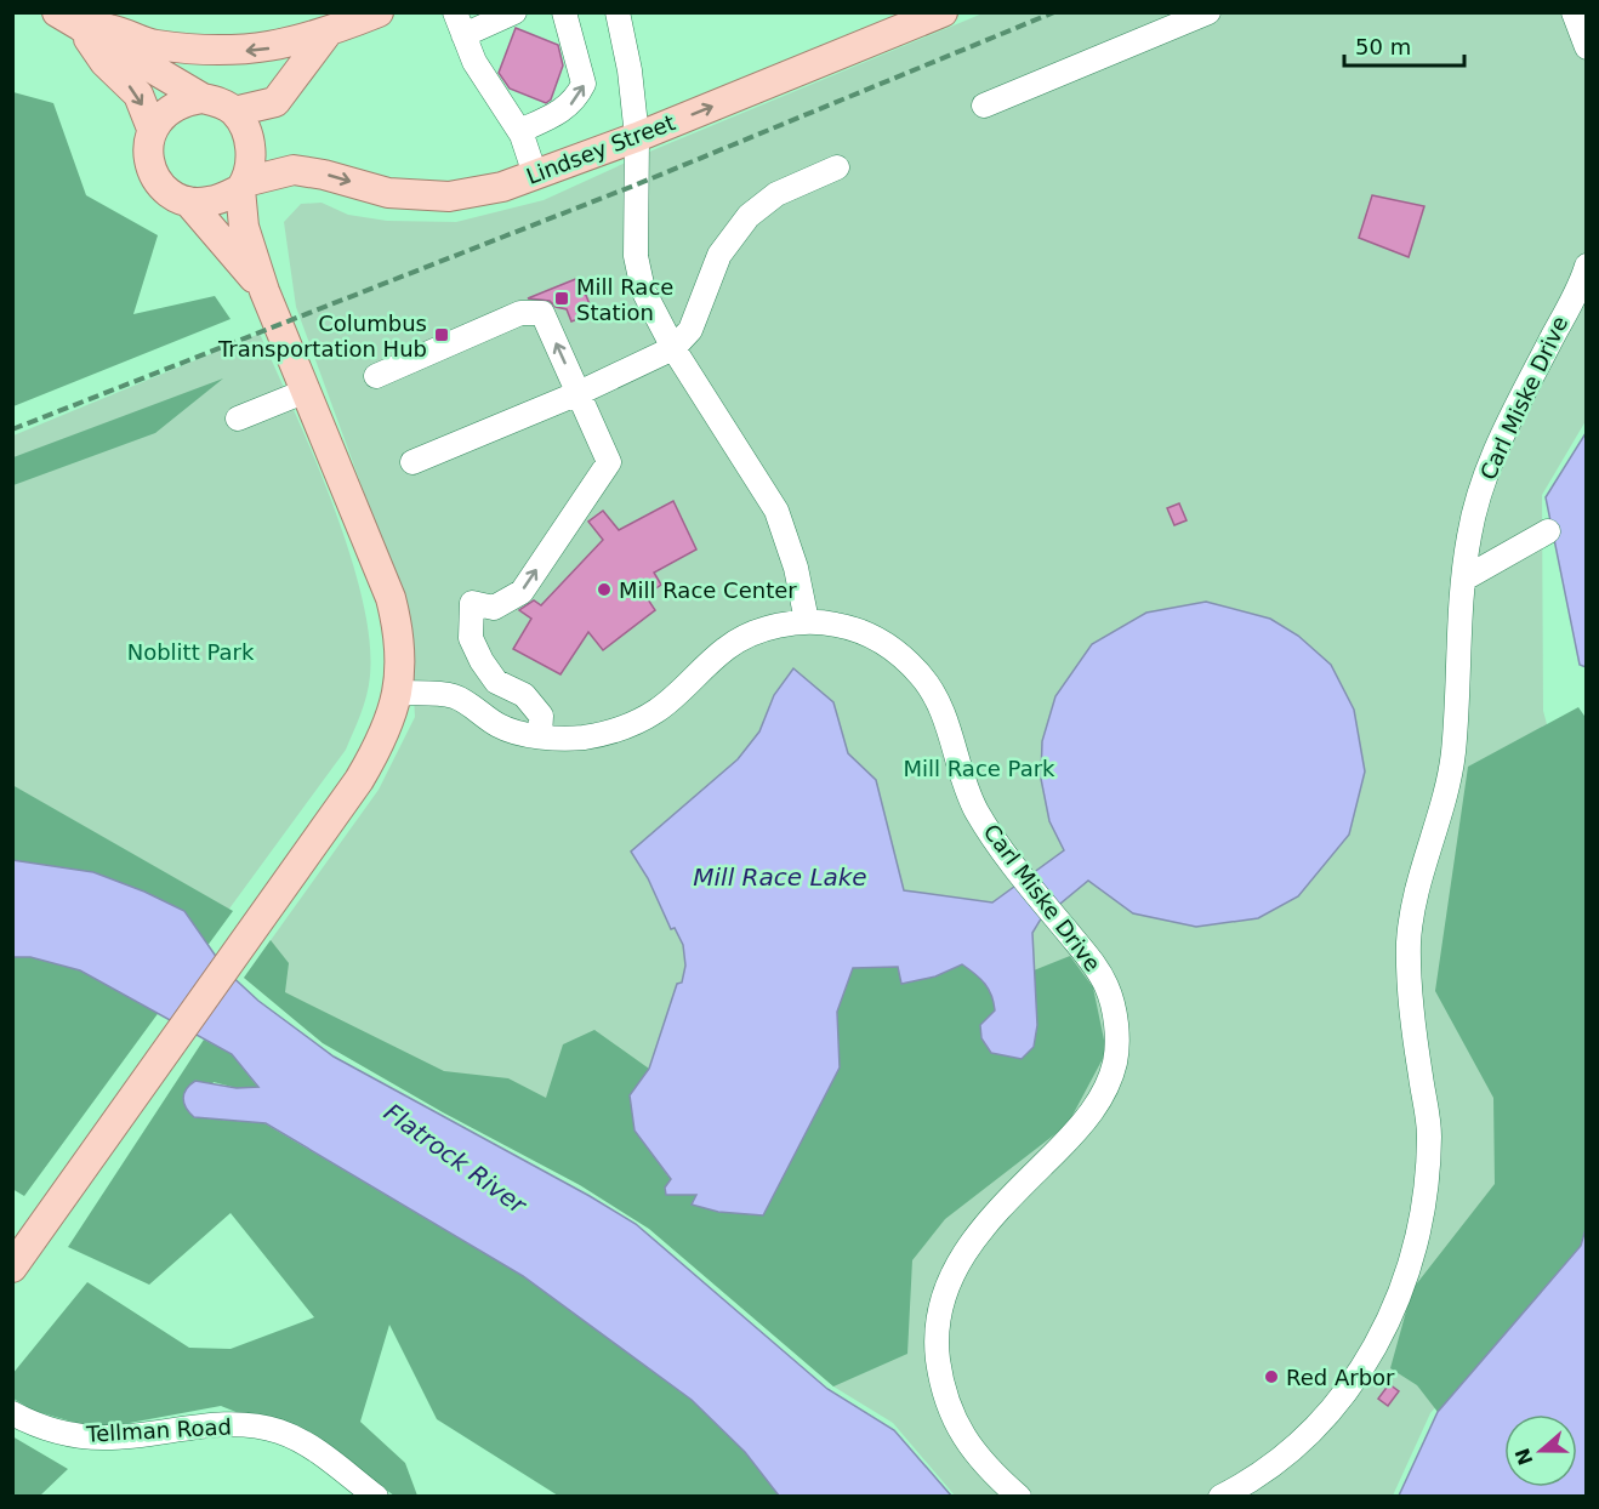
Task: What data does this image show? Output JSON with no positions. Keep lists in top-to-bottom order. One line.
{"streets":{"main road":["Lindsey Street"],"street":["Carl Miske Drive","Tellman Road"]},"one_way":["Lindsey Street"],"water":["Mill Race Lake","Flatrock River"],"parks":["Noblitt Park","Mill Race Park"],"places":{"transit":["Mill Race Station","Columbus Transportation Hub"],"other":["Mill Race Center","Red Arbor"]},"scale_bar":"50 m","north":"left"}
